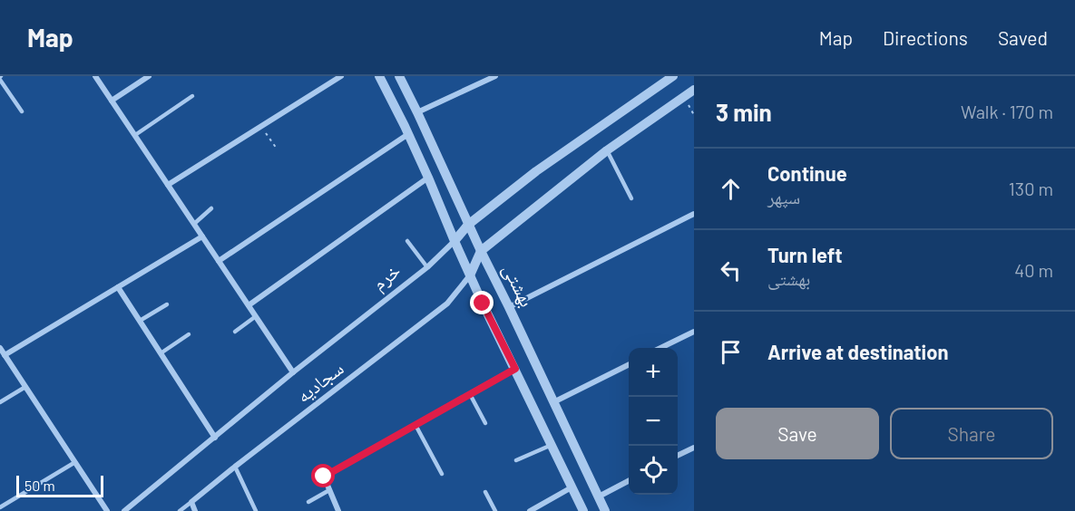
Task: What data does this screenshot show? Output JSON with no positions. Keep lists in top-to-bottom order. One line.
{"streets":{"street":["خرم","بهشتی","سجادیه"]},"crossings":[["خرم","بهشتی"],["بهشتی","سجادیه"]],"scale_bar":"50 m","page":{"header":"Map","nav":["Map","Directions","Saved"],"heading":["3 min","Walk · 170 m"],"list":[["Continue","سپهر","130 m"],["Turn left","بهشتی","40 m"],"Arrive at destination"],"map_buttons":["+","−"],"buttons":["Save","Share"],"scale":"50 m"}}
